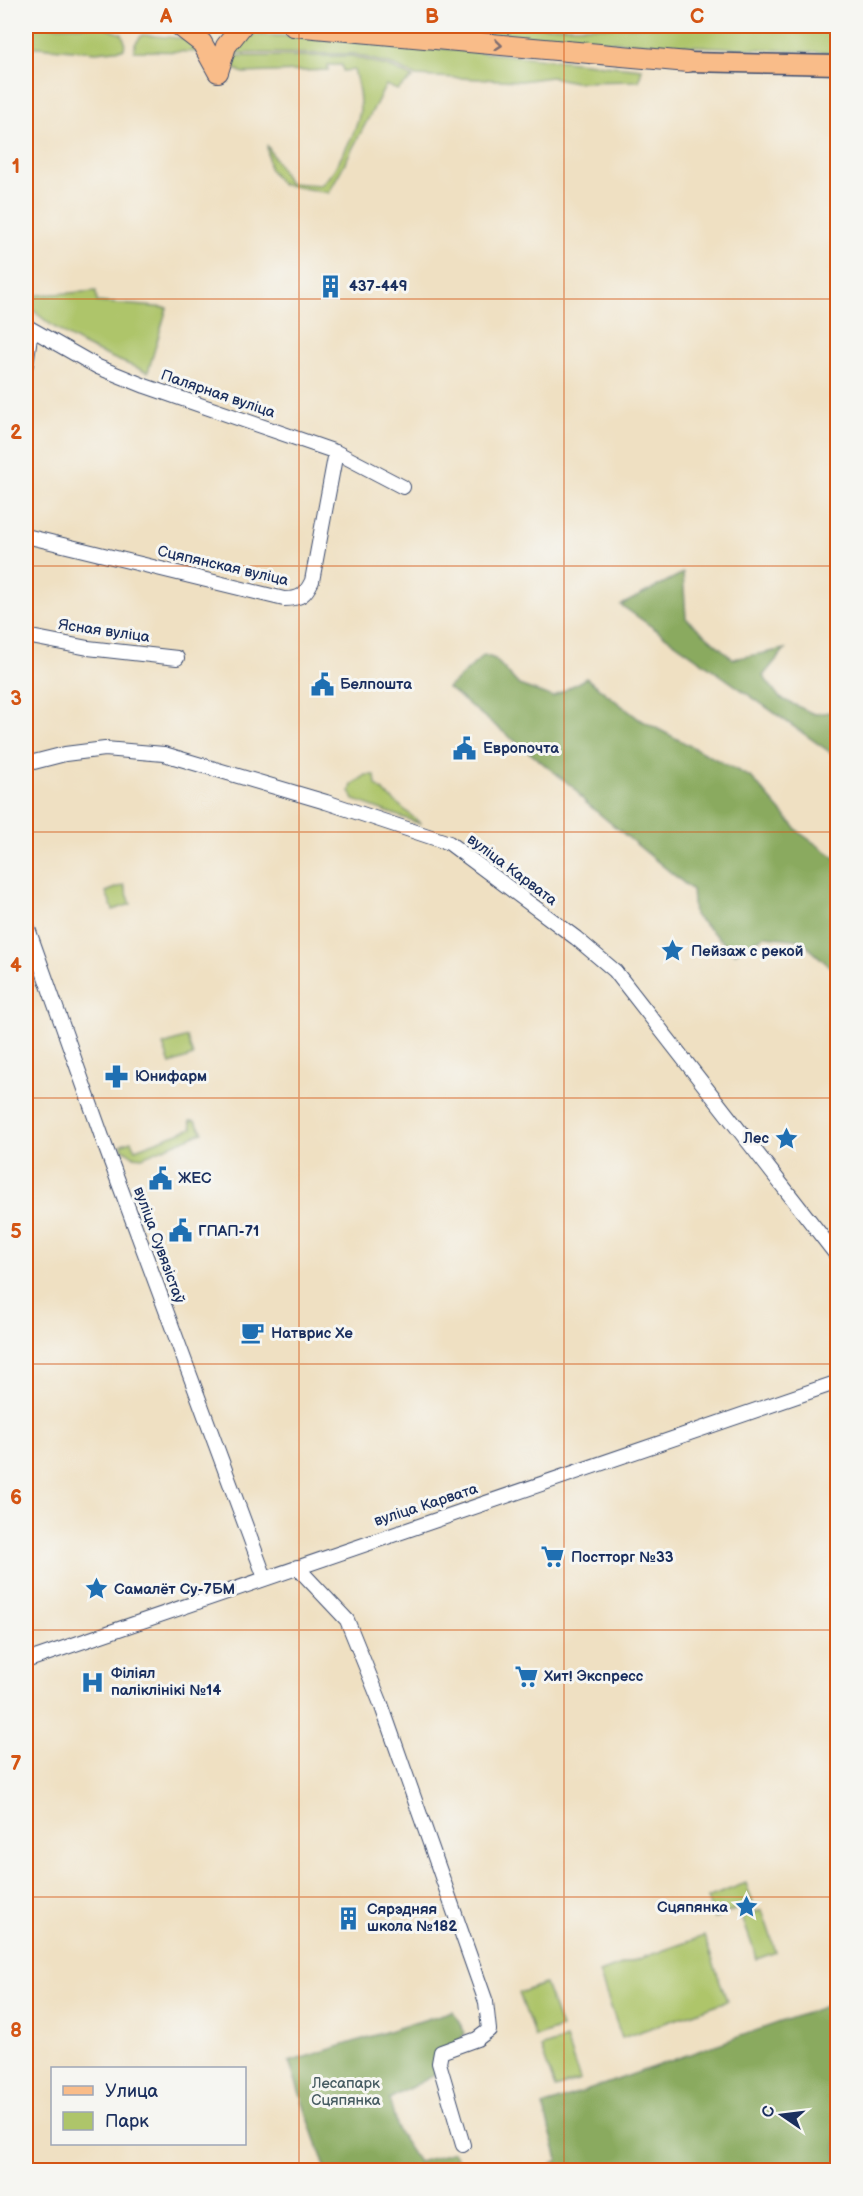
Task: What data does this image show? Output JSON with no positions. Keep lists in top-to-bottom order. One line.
{"streets":{"street":["Палярная вуліца","Сцяпянская вуліца","Ясная вуліца","вуліца Карвата","вуліца Сувязістаў"]},"crossings":[["Палярная вуліца","Сцяпянская вуліца"],["вуліца Карвата","вуліца Сувязістаў"]],"parks":["Лесапарк Сцяпянка"],"places":{"building":["437-449","Сярэдняя школа №182"],"public building":["Белпошта","Европочта","ЖЕС","ГПАП-71"],"place":["Пейзаж с рекой","Лес","Самалёт Су-7БМ","Сцяпянка"],"pharmacy":["Юнифарм"],"cafe":["Натврис Хе"],"supermarket":["Постторг №33","Хит! Экспресс"],"hospital":["Філіял паліклінікі №14"]},"legend":["Улица","Парк"],"north":"left","grid":{"columns":["A","B","C"],"rows":["1","2","3","4","5","6","7","8"]}}
